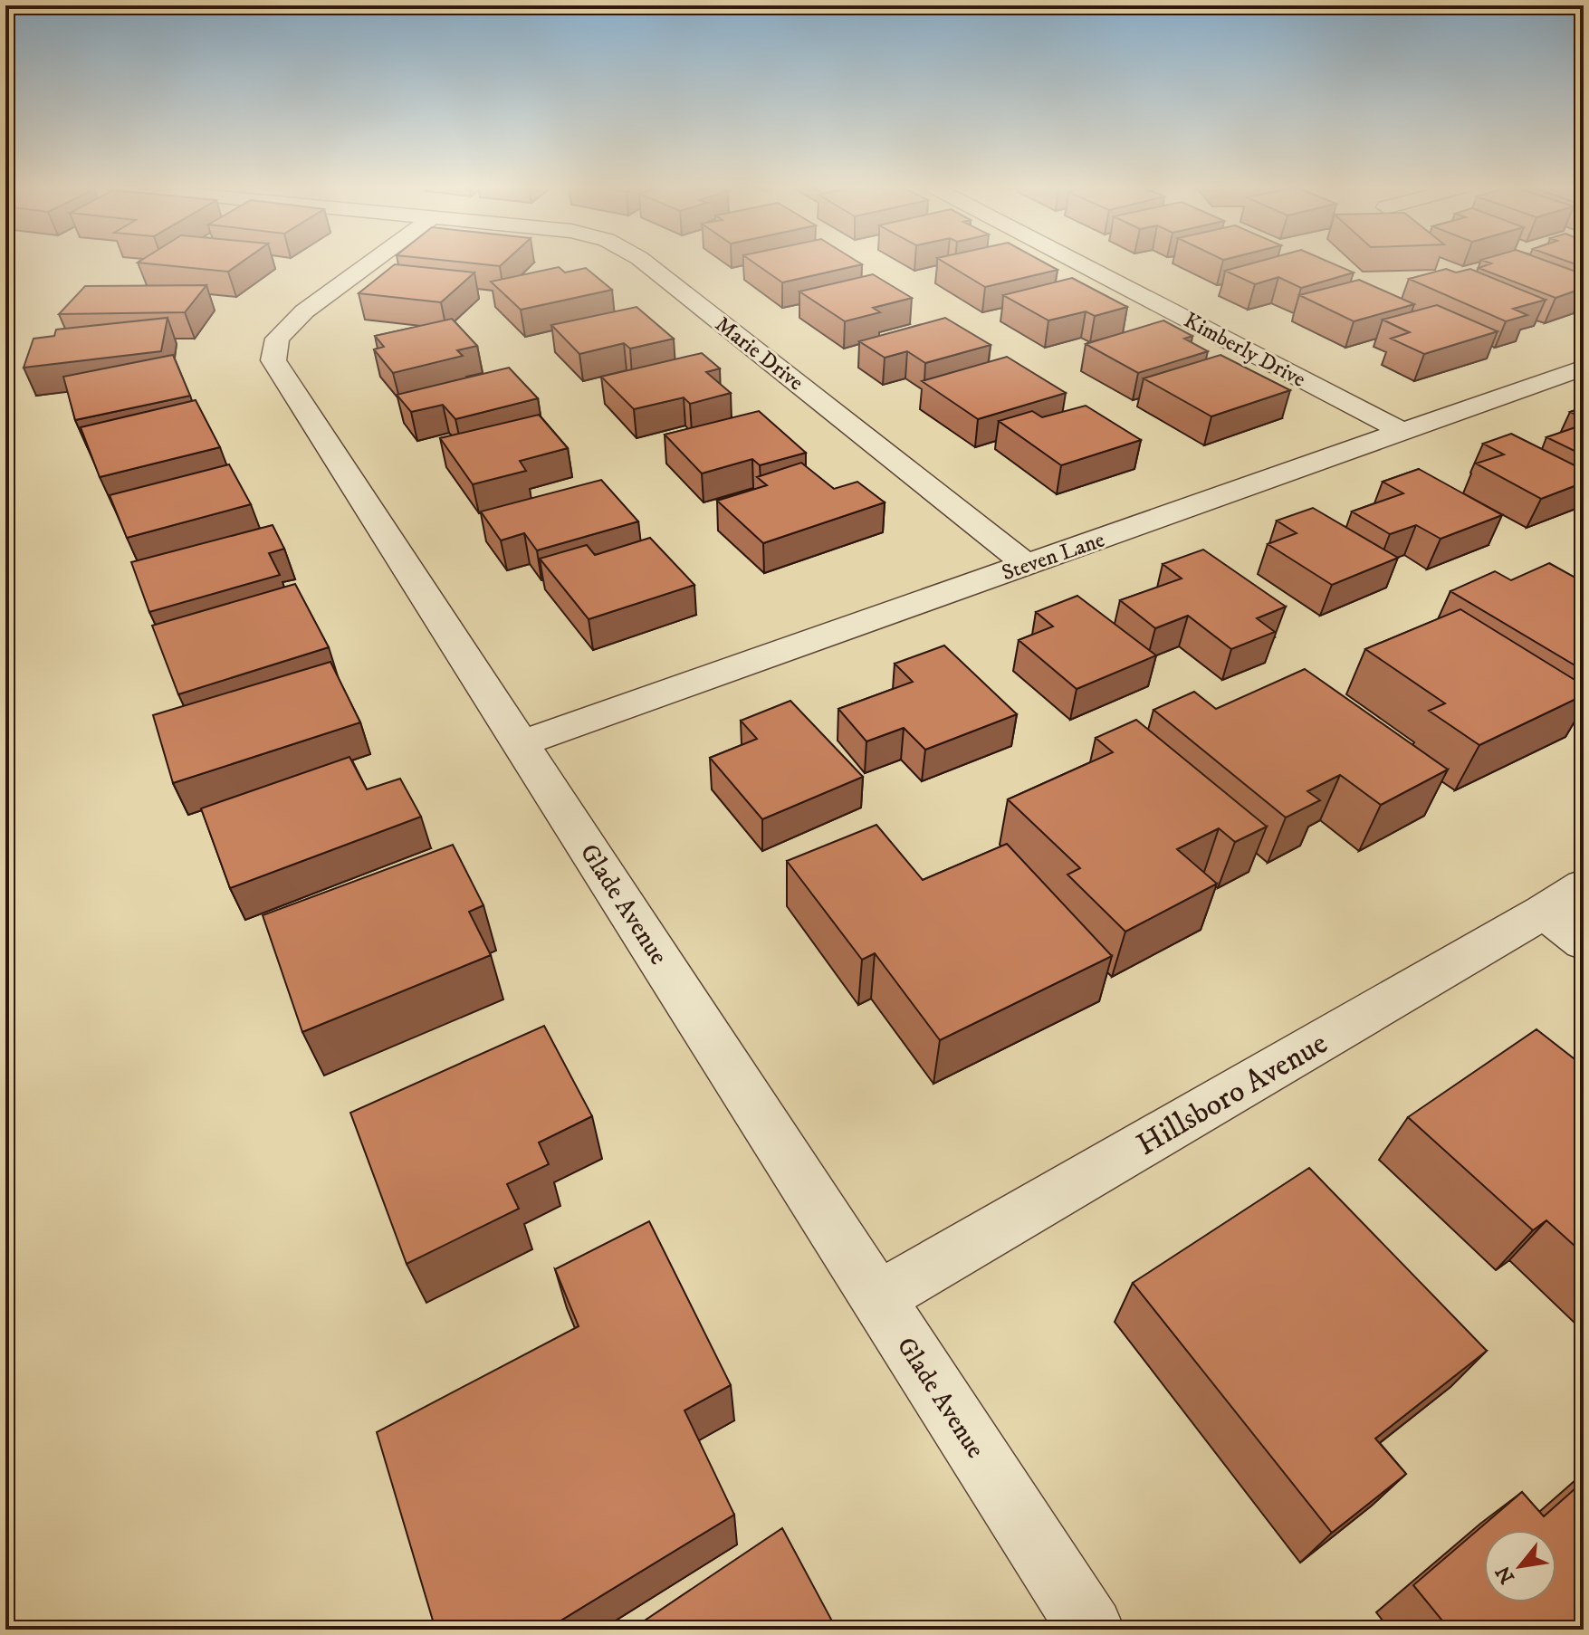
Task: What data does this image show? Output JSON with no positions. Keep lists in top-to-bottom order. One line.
{"streets":{"street":["Kimberly Drive","Marie Drive","Steven Lane","Glade Avenue","Hillsboro Avenue"]},"crossings":[["Kimberly Drive","Steven Lane"],["Marie Drive","Steven Lane"],["Steven Lane","Glade Avenue"],["Glade Avenue","Hillsboro Avenue"]],"north":"bottom left"}
